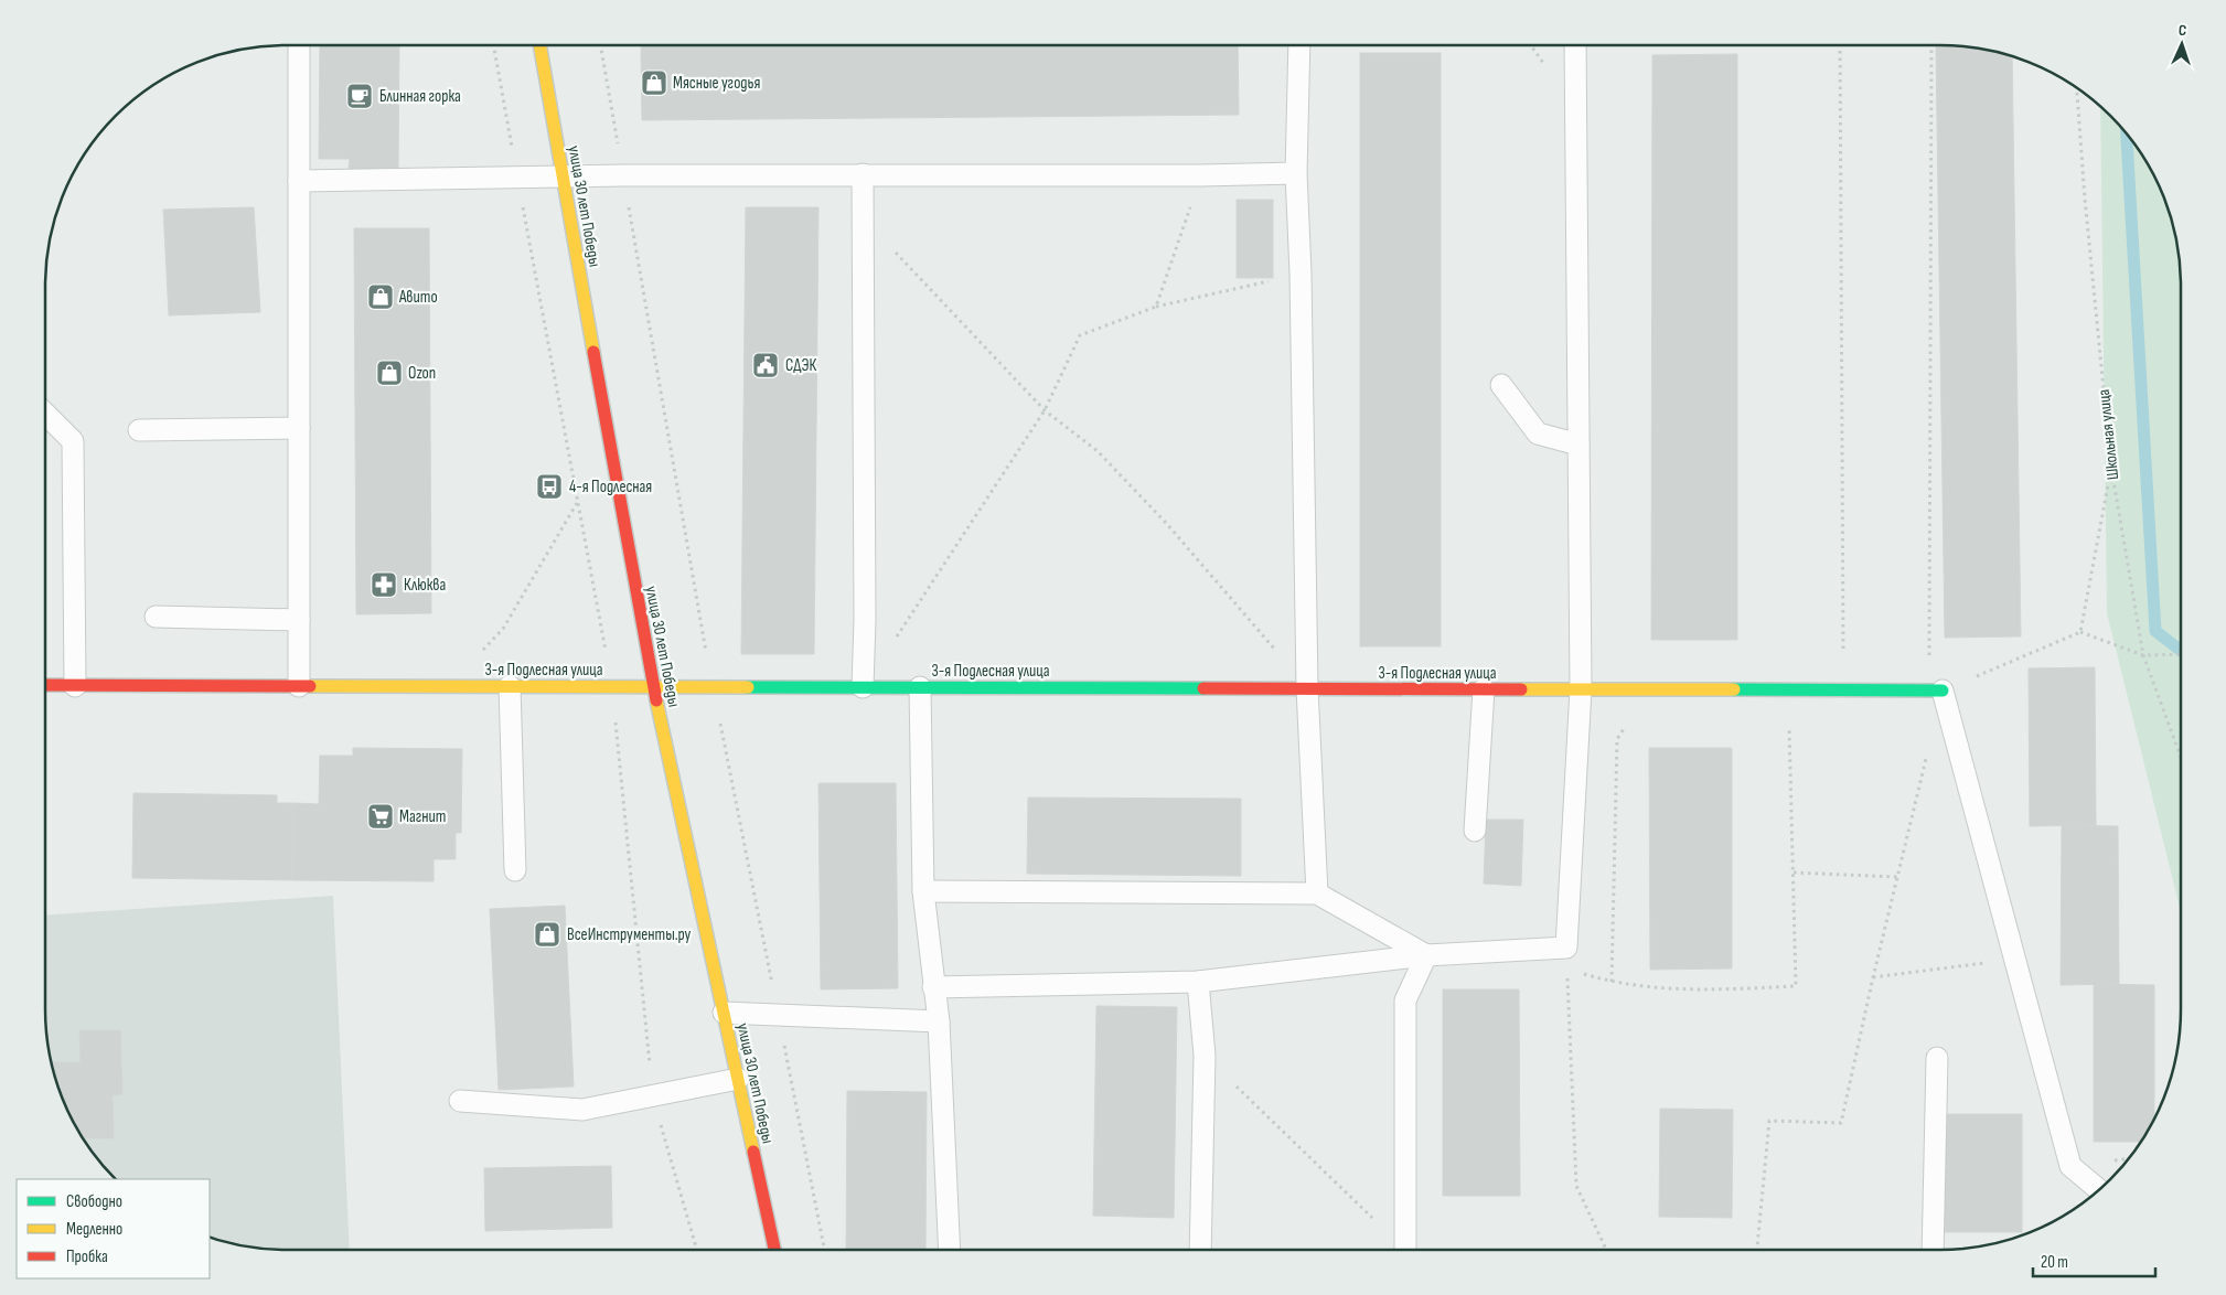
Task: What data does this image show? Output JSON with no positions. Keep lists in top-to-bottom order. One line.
{"streets":{"street":["улица 30 лет Победы","3-я Подлесная улица"],"path":["Школьная улица"]},"crossings":[["улица 30 лет Победы","3-я Подлесная улица"]],"places":{"shop":["Мясные угодья","Авито","Ozon","ВсеИнструменты.ру"],"cafe":["Блинная горка"],"public building":["СДЭК"],"bus stop":["4-я Подлесная"],"pharmacy":["Клюква"],"supermarket":["Магнит"]},"legend":["Свободно","Медленно","Пробка"],"scale_bar":"20 m","north":"top"}
